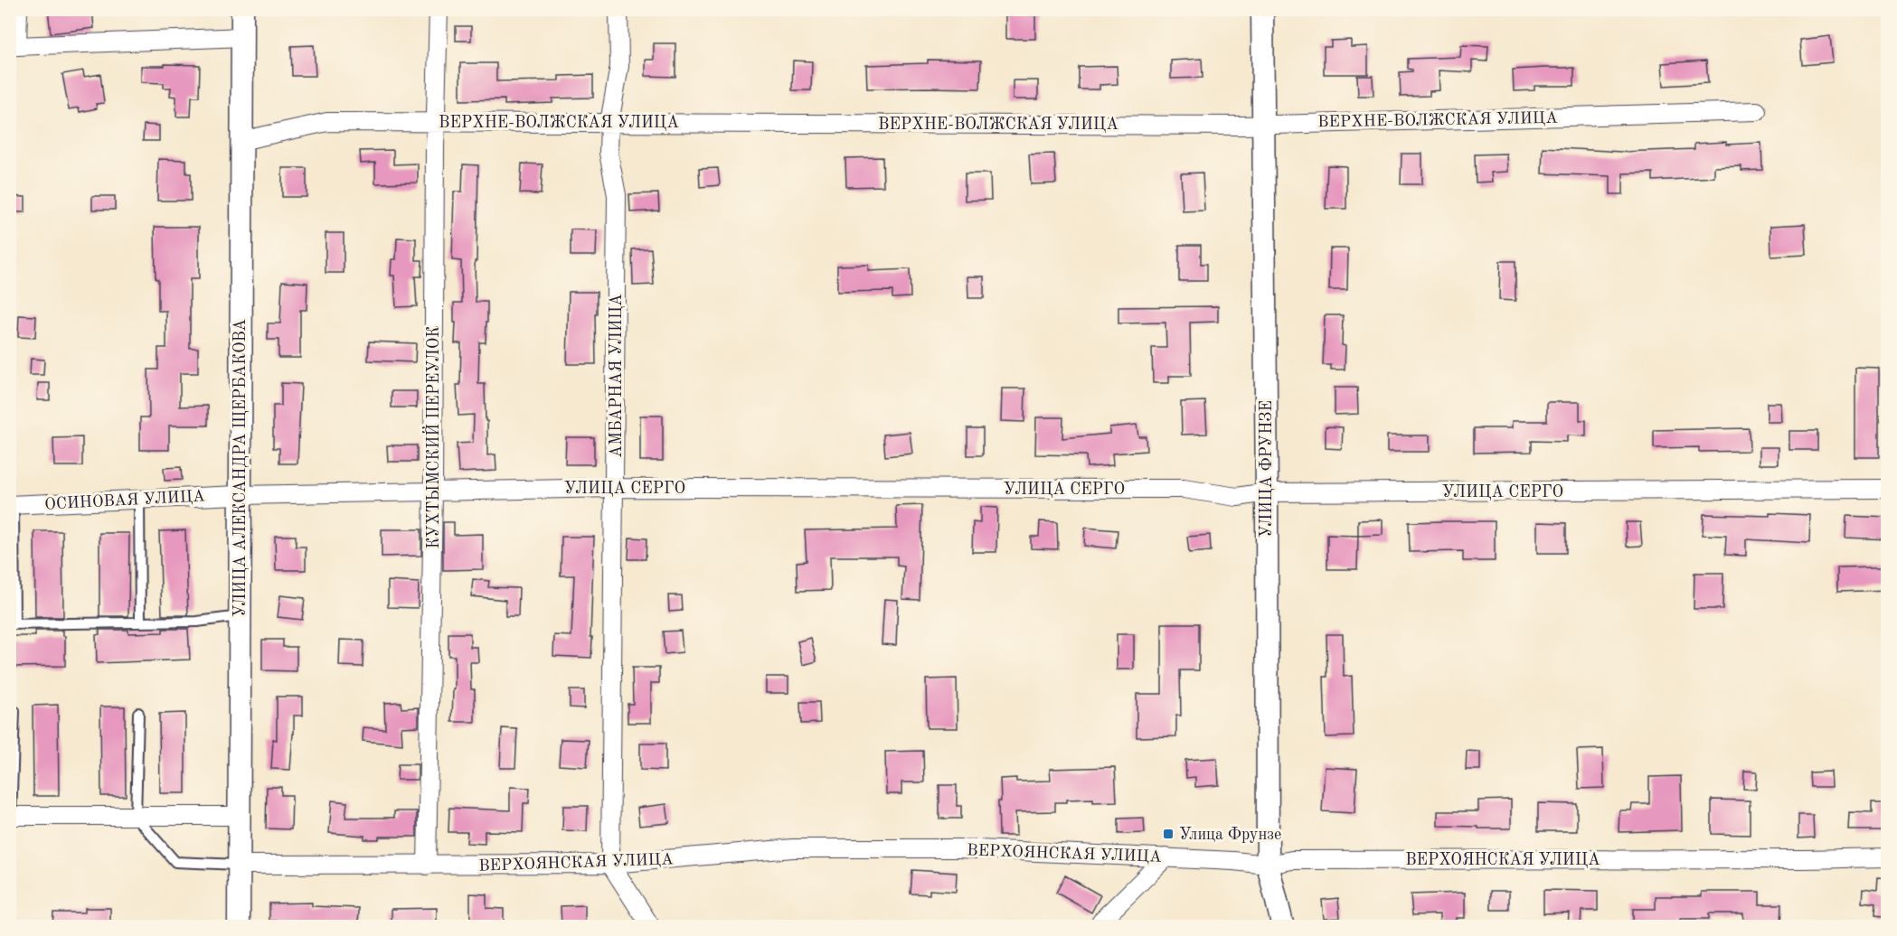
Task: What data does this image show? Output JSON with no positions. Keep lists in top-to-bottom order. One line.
{"streets":{"street":["ВЕРХНЕ-ВОЛЖСКАЯ УЛИЦА","АМБАРНАЯ УЛИЦА","КУХТЫМСКИЙ ПЕРЕУЛОК","УЛИЦА АЛЕКСАНДРА ЩЕРБАКОВА","УЛИЦА ФРУНЗЕ","УЛИЦА СЕРГО","ОСИНОВАЯ УЛИЦА","ВЕРХОЯНСКАЯ УЛИЦА"]},"crossings":[["ВЕРХНЕ-ВОЛЖСКАЯ УЛИЦА","АМБАРНАЯ УЛИЦА"],["ВЕРХНЕ-ВОЛЖСКАЯ УЛИЦА","КУХТЫМСКИЙ ПЕРЕУЛОК"],["ВЕРХНЕ-ВОЛЖСКАЯ УЛИЦА","УЛИЦА АЛЕКСАНДРА ЩЕРБАКОВА"],["ВЕРХНЕ-ВОЛЖСКАЯ УЛИЦА","УЛИЦА ФРУНЗЕ"],["АМБАРНАЯ УЛИЦА","УЛИЦА СЕРГО"],["АМБАРНАЯ УЛИЦА","ВЕРХОЯНСКАЯ УЛИЦА"],["КУХТЫМСКИЙ ПЕРЕУЛОК","УЛИЦА СЕРГО"],["КУХТЫМСКИЙ ПЕРЕУЛОК","ВЕРХОЯНСКАЯ УЛИЦА"],["УЛИЦА АЛЕКСАНДРА ЩЕРБАКОВА","УЛИЦА СЕРГО"],["УЛИЦА АЛЕКСАНДРА ЩЕРБАКОВА","ОСИНОВАЯ УЛИЦА"],["УЛИЦА АЛЕКСАНДРА ЩЕРБАКОВА","ВЕРХОЯНСКАЯ УЛИЦА"],["УЛИЦА ФРУНЗЕ","УЛИЦА СЕРГО"],["УЛИЦА ФРУНЗЕ","ВЕРХОЯНСКАЯ УЛИЦА"],["УЛИЦА СЕРГО","ОСИНОВАЯ УЛИЦА"]],"places":{"transit":["Улица Фрунзе"]}}
